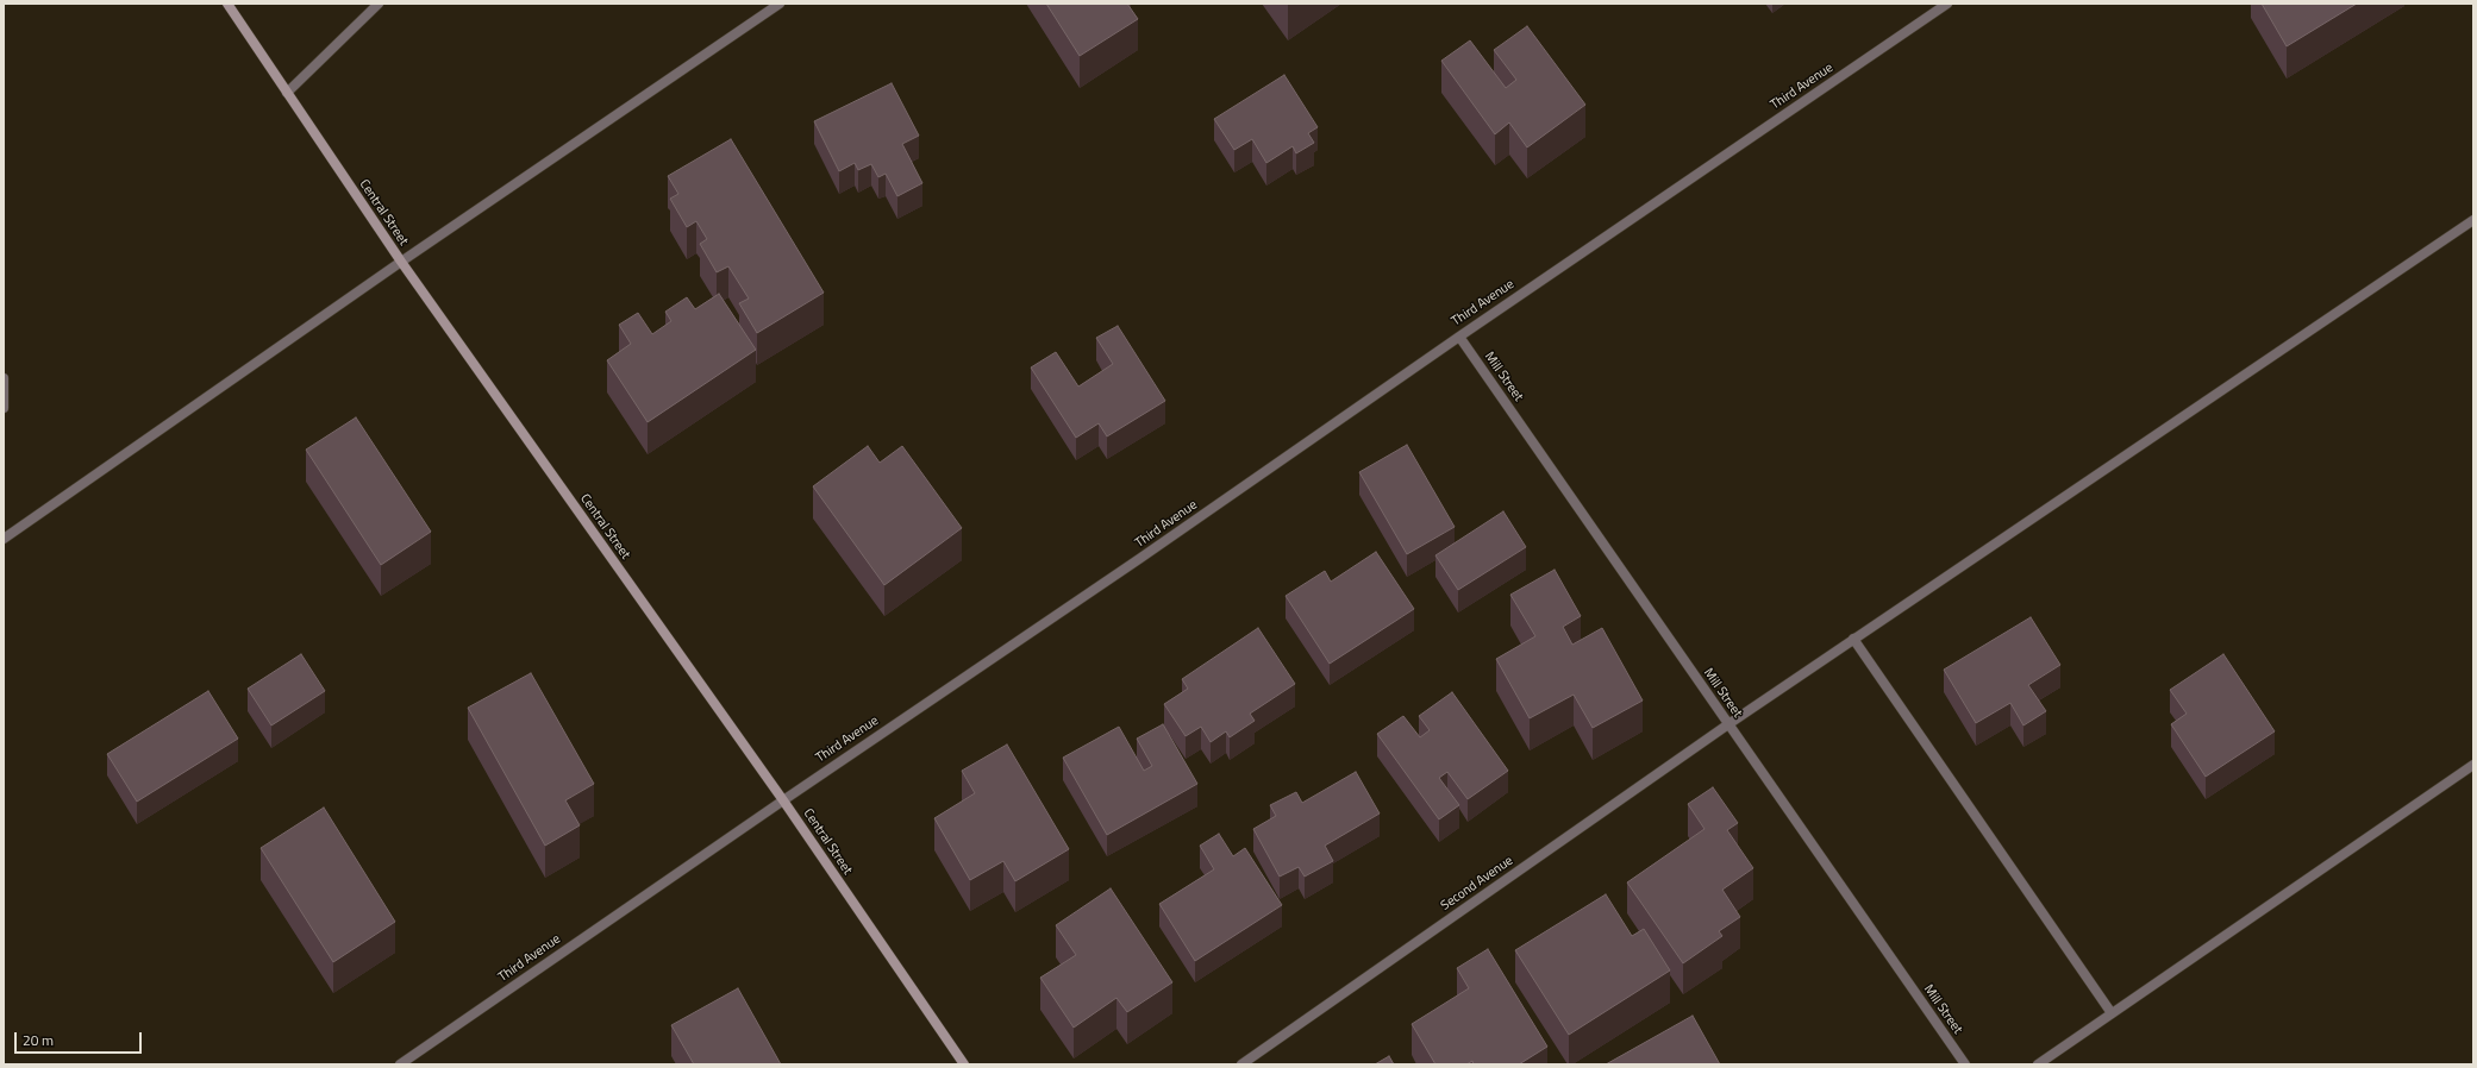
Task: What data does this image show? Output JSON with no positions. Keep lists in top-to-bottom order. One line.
{"streets":{"main road":["Central Street"],"street":["Third Avenue","Mill Street","Second Avenue"]},"crossings":[["Third Avenue","Central Street"],["Third Avenue","Mill Street"],["Mill Street","Second Avenue"]],"scale_bar":"20 m"}
